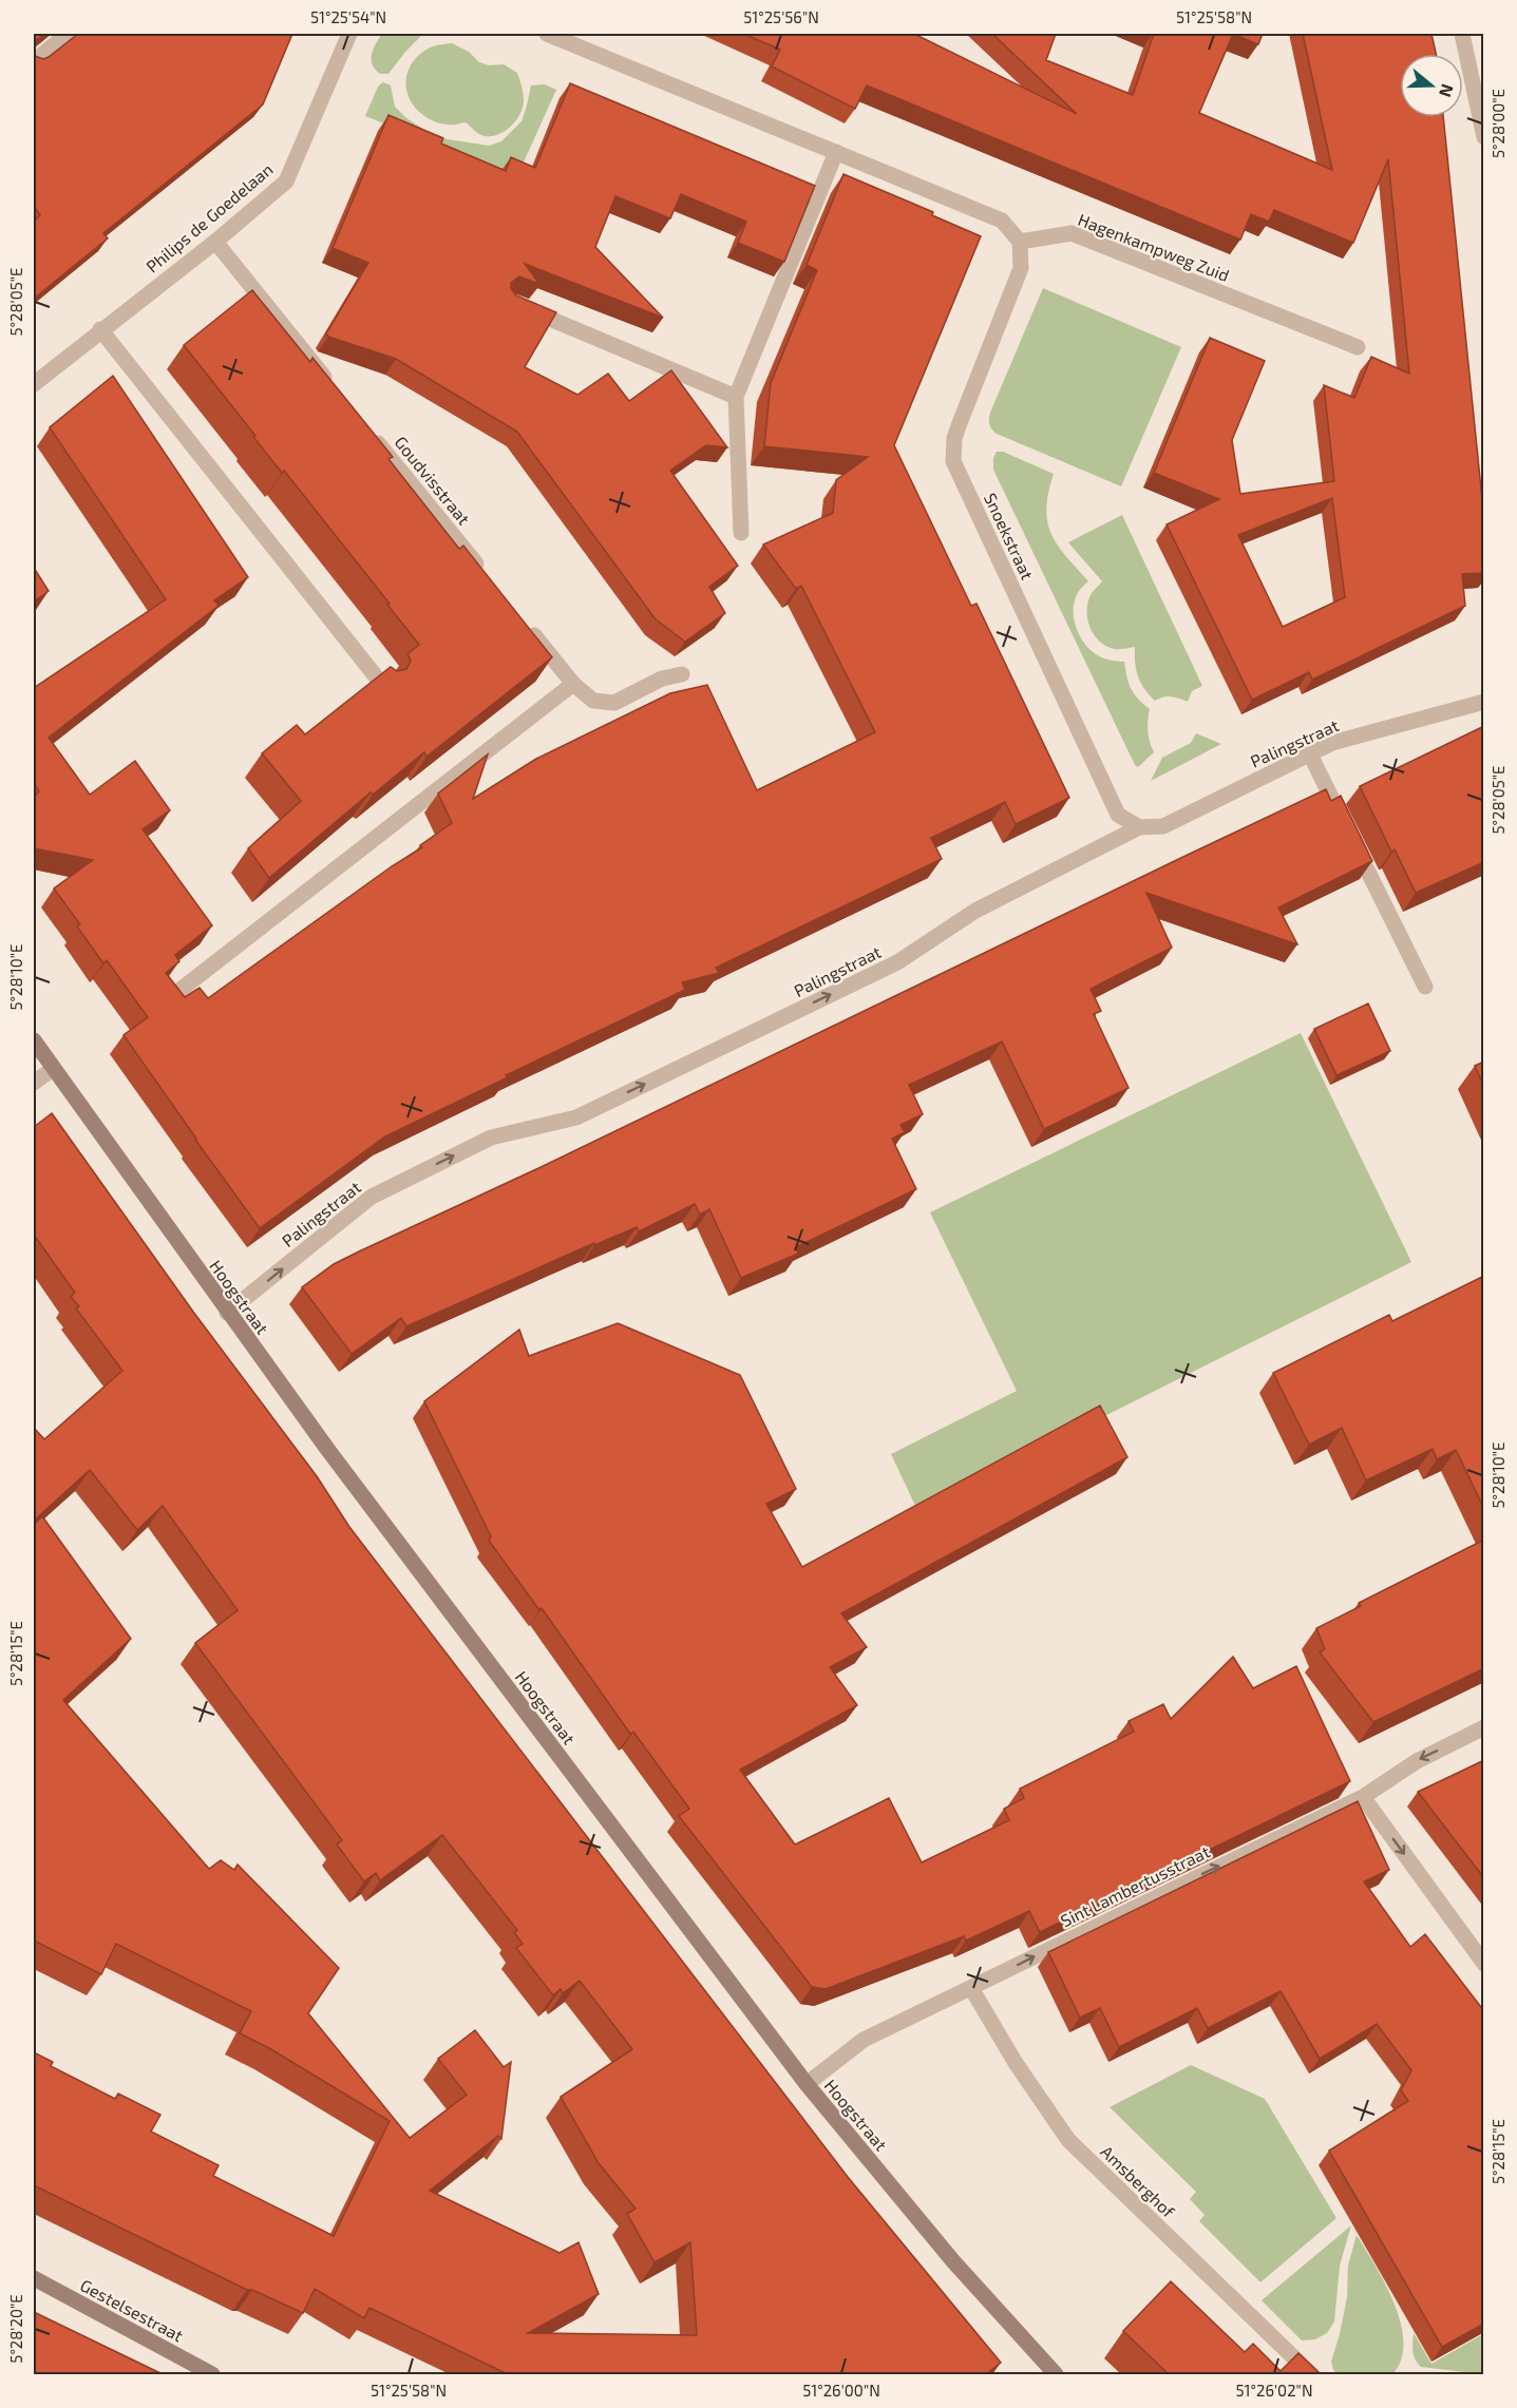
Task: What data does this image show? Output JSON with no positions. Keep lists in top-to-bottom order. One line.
{"streets":{"street":["Philips de Goedelaan","Hagenkampweg Zuid","Goudvisstraat","Snoekstraat","Palingstraat","Hoogstraat","Sint Lambertusstraat","Amsberghof","Gestelsestraat"]},"crossings":[["Hagenkampweg Zuid","Snoekstraat"],["Snoekstraat","Palingstraat"],["Palingstraat","Hoogstraat"],["Hoogstraat","Sint Lambertusstraat"],["Sint Lambertusstraat","Amsberghof"]],"one_way":["Palingstraat"],"north":"right","coordinates":["51°25'54\"N","51°25'56\"N","51°25'58\"N","5°28'00\"E","5°28'05\"E","5°28'10\"E","5°28'15\"E","5°28'20\"E","51°26'00\"N","51°26'02\"N"]}
